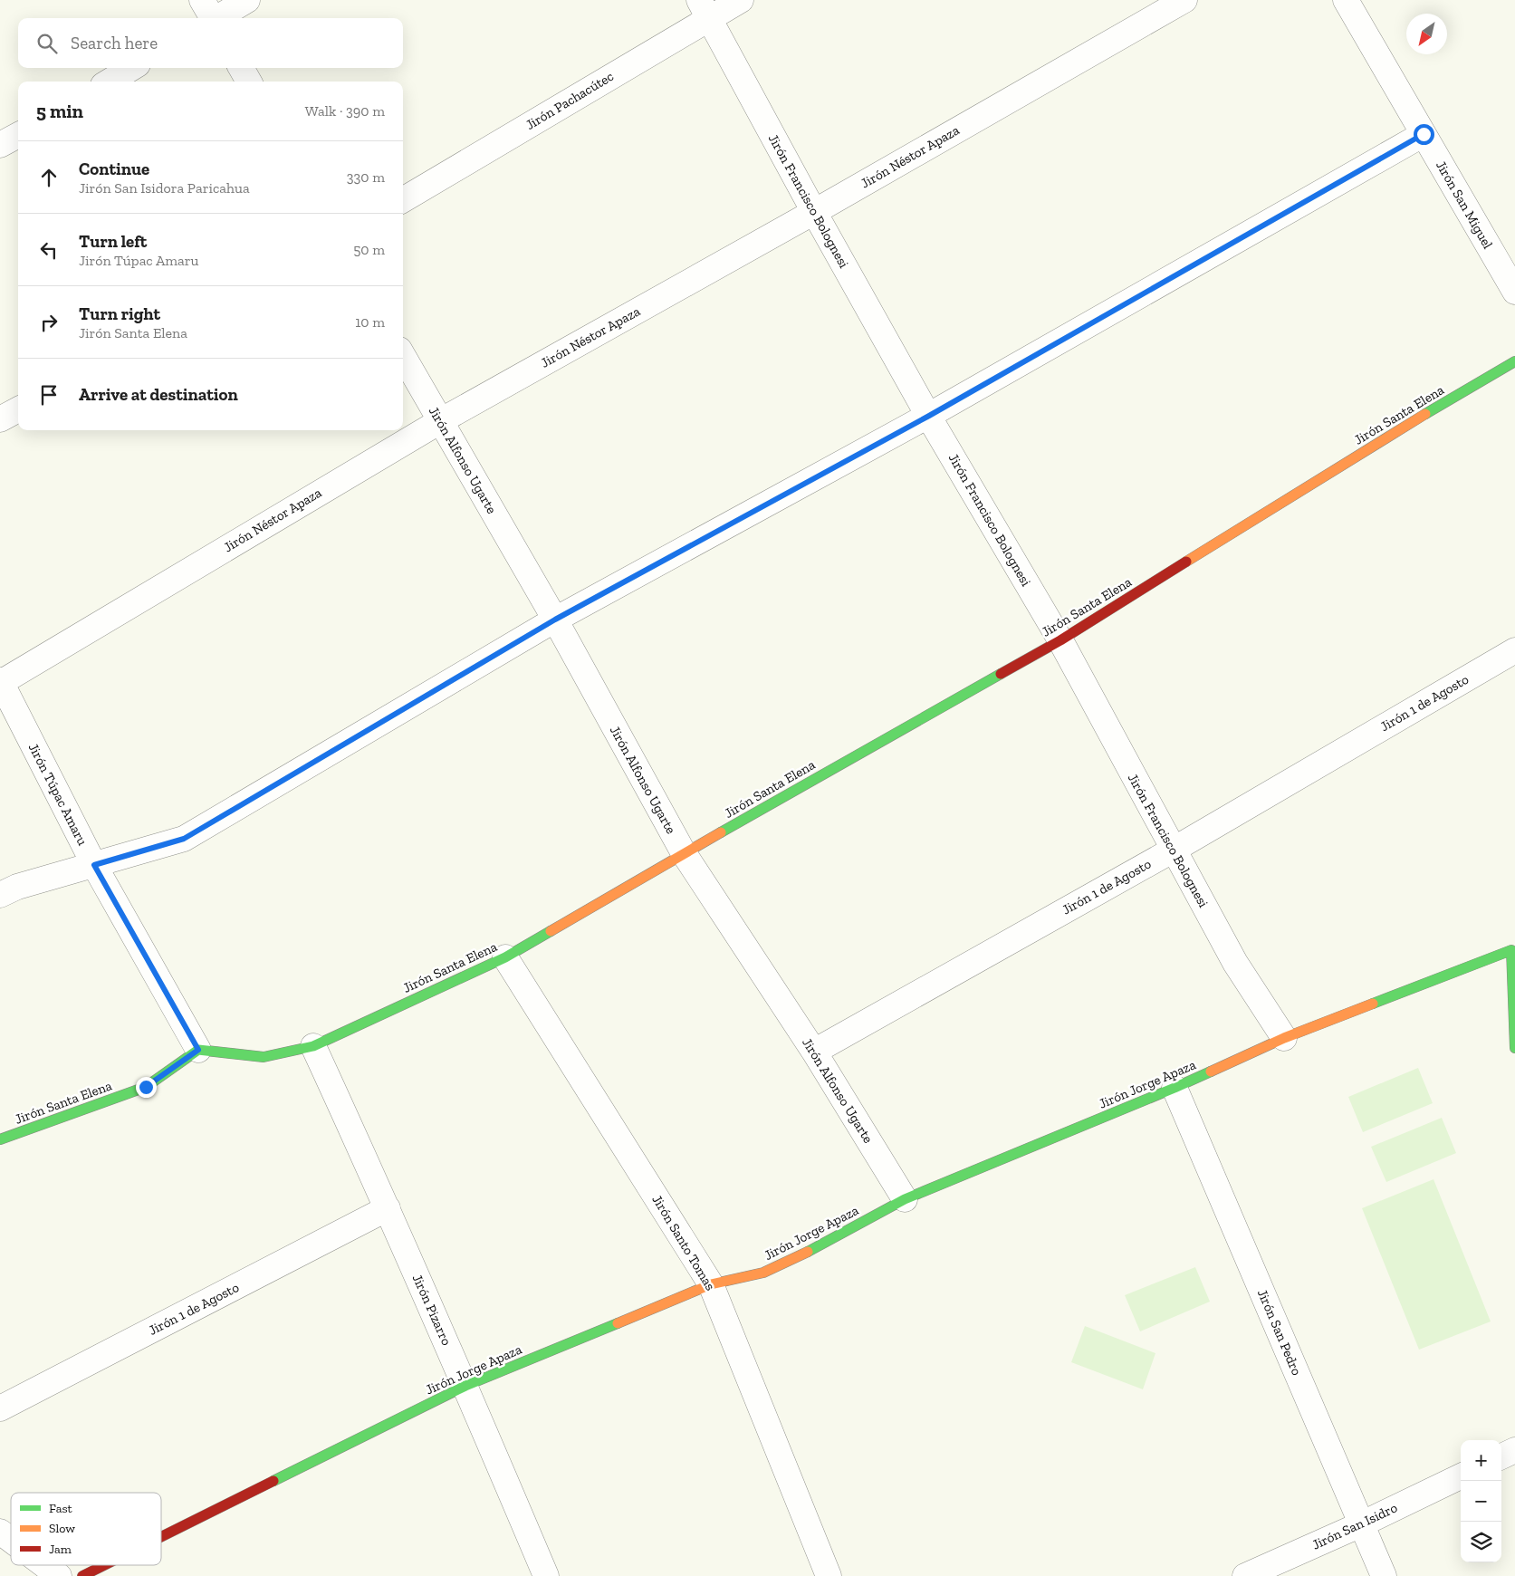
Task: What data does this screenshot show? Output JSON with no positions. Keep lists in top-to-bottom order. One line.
{"streets":{"street":["Jirón Pachacútec","Jirón Néstor Apaza","Jirón Francisco Bolognesi","Jirón San Miguel","Jirón Santa Elena","Jirón Alfonso Ugarte","Jirón 1 de Agosto","Jirón Túpac Amaru","Jirón Jorge Apaza","Jirón Santo Tomas","Jirón Pizarro","Jirón San Pedro","Jirón San Isidro"]},"crossings":[["Jirón Pachacútec","Jirón Francisco Bolognesi"],["Jirón Néstor Apaza","Jirón Francisco Bolognesi"],["Jirón Néstor Apaza","Jirón Alfonso Ugarte"],["Jirón Néstor Apaza","Jirón Túpac Amaru"],["Jirón Francisco Bolognesi","Jirón Santa Elena"],["Jirón Francisco Bolognesi","Jirón 1 de Agosto"],["Jirón Francisco Bolognesi","Jirón Jorge Apaza"],["Jirón Santa Elena","Jirón Alfonso Ugarte"],["Jirón Santa Elena","Jirón Túpac Amaru"],["Jirón Santa Elena","Jirón Santo Tomas"],["Jirón Santa Elena","Jirón Pizarro"],["Jirón Alfonso Ugarte","Jirón 1 de Agosto"],["Jirón Alfonso Ugarte","Jirón Jorge Apaza"],["Jirón 1 de Agosto","Jirón Pizarro"],["Jirón Jorge Apaza","Jirón Santo Tomas"],["Jirón Jorge Apaza","Jirón Pizarro"],["Jirón Jorge Apaza","Jirón San Pedro"],["Jirón San Pedro","Jirón San Isidro"]],"legend":["Fast","Slow","Jam"],"north":"bottom left","page":{"search":"Search here","heading":["5 min","Walk · 390 m"],"list":[["Continue","Jirón San Isidora Paricahua","330 m"],["Turn left","Jirón Túpac Amaru","50 m"],["Turn right","Jirón Santa Elena","10 m"],"Arrive at destination"],"map_buttons":["+","−"]}}
